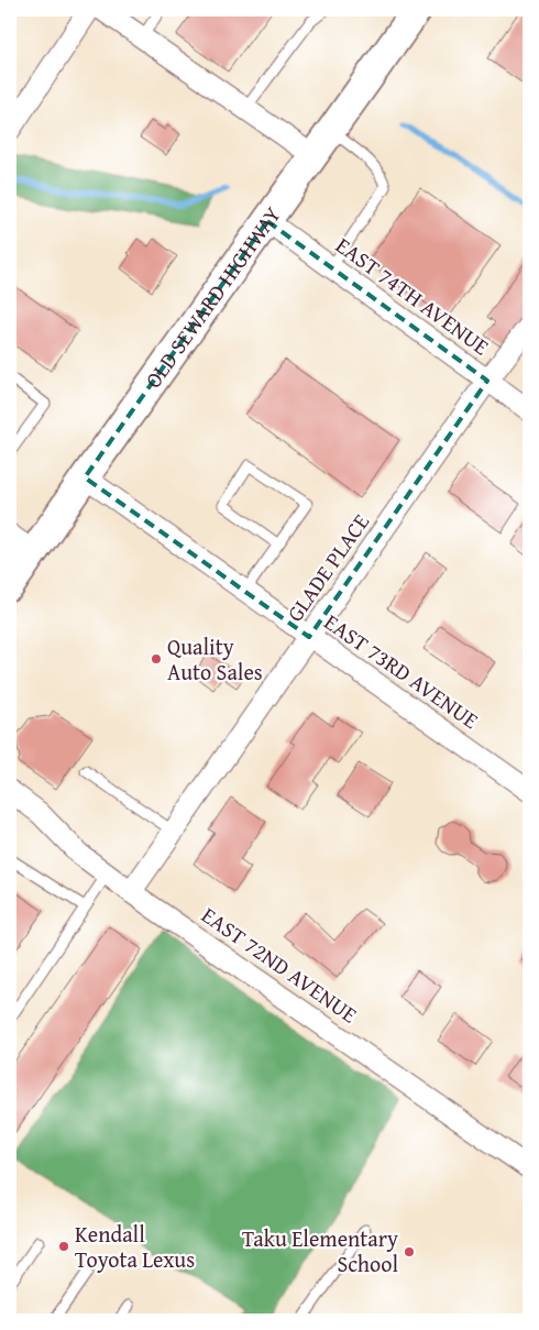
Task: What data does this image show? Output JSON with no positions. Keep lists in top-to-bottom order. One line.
{"streets":{"main road":["OLD SEWARD HIGHWAY"],"street":["EAST 74TH AVENUE","GLADE PLACE","EAST 73RD AVENUE","EAST 72ND AVENUE"]},"crossings":[["EAST 74TH AVENUE","OLD SEWARD HIGHWAY"],["EAST 74TH AVENUE","GLADE PLACE"],["OLD SEWARD HIGHWAY","EAST 73RD AVENUE"],["GLADE PLACE","EAST 73RD AVENUE"],["GLADE PLACE","EAST 72ND AVENUE"]],"places":["Quality Auto Sales","Kendall Toyota Lexus","Taku Elementary School"]}
